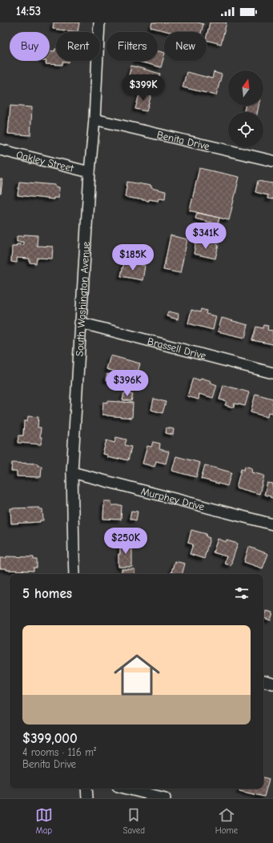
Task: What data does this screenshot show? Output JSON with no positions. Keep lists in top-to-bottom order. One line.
{"streets":{"street":["Benita Drive","Oakley Street","South Washington Avenue","Brassell Drive","Murphey Drive"]},"crossings":[["Benita Drive","South Washington Avenue"],["Oakley Street","South Washington Avenue"],["South Washington Avenue","Brassell Drive"],["South Washington Avenue","Murphey Drive"]],"north":"top","page":{"status":"14:53","chip":["Buy","Rent","Filters","New"],"price":["$399K","$341K","$185K","$396K","$250K"],"heading":"5 homes","list":[{"name":"$399,000","note":"4 rooms · 116 m² · Benita Drive"}],"tabs":["Map","Saved","Home"]}}
